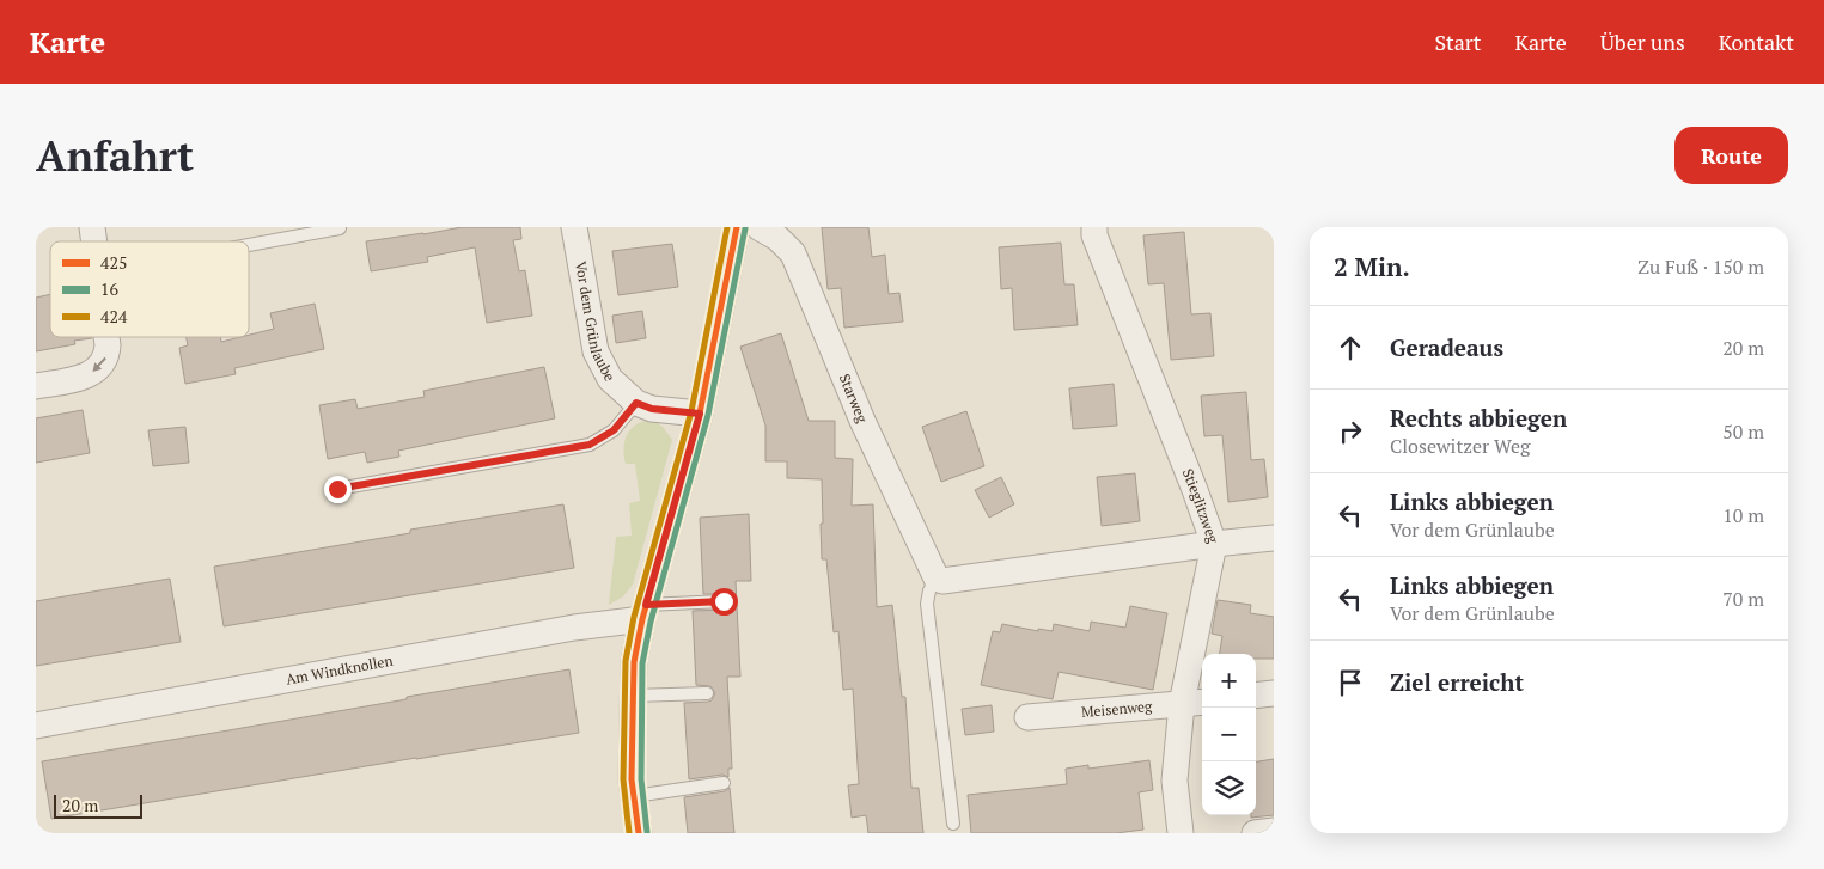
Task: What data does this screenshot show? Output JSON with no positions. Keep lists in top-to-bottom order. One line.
{"streets":{"street":["Vor dem Grünlaube","Starweg","Stieglitzweg","Am Windknollen","Meisenweg"]},"crossings":[["Stieglitzweg","Meisenweg"]],"lines":["transit line 425","transit line 424","transit line 16"],"legend":["425","16","424"],"scale_bar":"20 m","page":{"header":"Karte","nav":["Start","Karte","Über uns","Kontakt"],"buttons":"Route","title":"Anfahrt","heading":["2 Min.","Zu Fuß · 150 m"],"list":[["Geradeaus","20 m"],["Rechts abbiegen","Closewitzer Weg","50 m"],["Links abbiegen","Vor dem Grünlaube","10 m"],["Links abbiegen","Vor dem Grünlaube","70 m"],"Ziel erreicht"],"map_buttons":["+","−"],"scale":"20 m"}}
